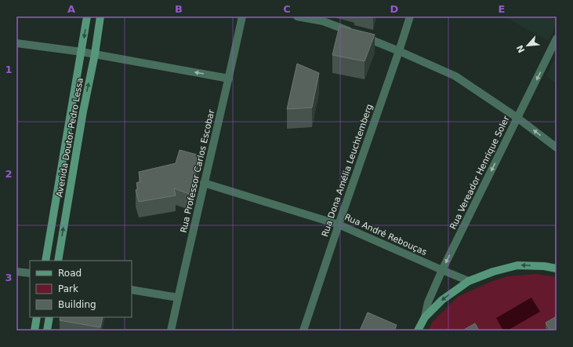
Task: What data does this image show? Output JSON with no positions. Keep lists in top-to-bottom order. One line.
{"streets":{"main road":["Avenida Doutor Pedro Lessa"],"street":["Rua Dona Amélia Leuchtemberg","Rua Professor Carlos Escobar","Rua Vereador Henrique Soler","Rua André Rebouças"]},"crossings":[["Rua Dona Amélia Leuchtemberg","Rua André Rebouças"],["Rua Professor Carlos Escobar","Rua André Rebouças"],["Rua Vereador Henrique Soler","Rua André Rebouças"]],"one_way":["Rua Vereador Henrique Soler"],"legend":["Road","Park","Building"],"north":"bottom left","grid":{"columns":["A","B","C","D","E"],"rows":["1","2","3"]}}
